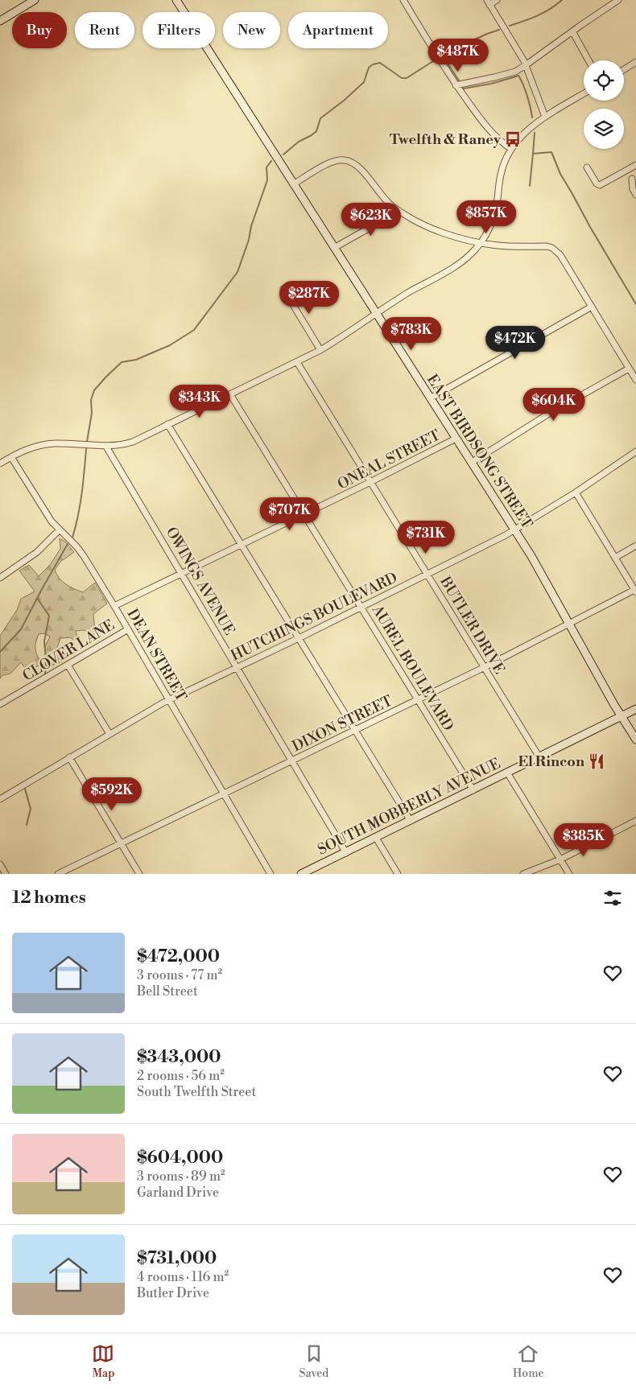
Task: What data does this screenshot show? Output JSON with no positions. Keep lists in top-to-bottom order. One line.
{"streets":{"street":["EAST BIRDSONG STREET","ONEAL STREET","OWINGS AVENUE","HUTCHINGS BOULEVARD","BUTLER DRIVE","CLOVER LANE","DEAN STREET","AUREL BOULEVARD","DIXON STREET","SOUTH MOBBERLY AVENUE"]},"crossings":[["EAST BIRDSONG STREET","ONEAL STREET"],["EAST BIRDSONG STREET","HUTCHINGS BOULEVARD"],["EAST BIRDSONG STREET","DIXON STREET"],["EAST BIRDSONG STREET","SOUTH MOBBERLY AVENUE"],["ONEAL STREET","OWINGS AVENUE"],["ONEAL STREET","BUTLER DRIVE"],["ONEAL STREET","DEAN STREET"],["ONEAL STREET","AUREL BOULEVARD"],["OWINGS AVENUE","HUTCHINGS BOULEVARD"],["OWINGS AVENUE","DIXON STREET"],["OWINGS AVENUE","SOUTH MOBBERLY AVENUE"],["HUTCHINGS BOULEVARD","BUTLER DRIVE"],["HUTCHINGS BOULEVARD","DEAN STREET"],["HUTCHINGS BOULEVARD","AUREL BOULEVARD"],["BUTLER DRIVE","DIXON STREET"],["BUTLER DRIVE","SOUTH MOBBERLY AVENUE"],["CLOVER LANE","DEAN STREET"],["DEAN STREET","DIXON STREET"],["AUREL BOULEVARD","DIXON STREET"],["AUREL BOULEVARD","SOUTH MOBBERLY AVENUE"]],"places":{"bus stop":["Twelfth & Raney"],"restaurant":["El Rincon"]},"page":{"chip":["Buy","Rent","Filters","New","Apartment"],"price":["$487K","$857K","$623K","$287K","$783K","$472K","$343K","$604K","$707K","$731K","$592K","$385K"],"heading":"12 homes","list":[{"name":"$472,000","note":"3 rooms · 77 m² · Bell Street"},{"name":"$343,000","note":"2 rooms · 56 m² · South Twelfth Street"},{"name":"$604,000","note":"3 rooms · 89 m² · Garland Drive"},{"name":"$731,000","note":"4 rooms · 116 m² · Butler Drive"}],"tabs":["Map","Saved","Home"]}}
